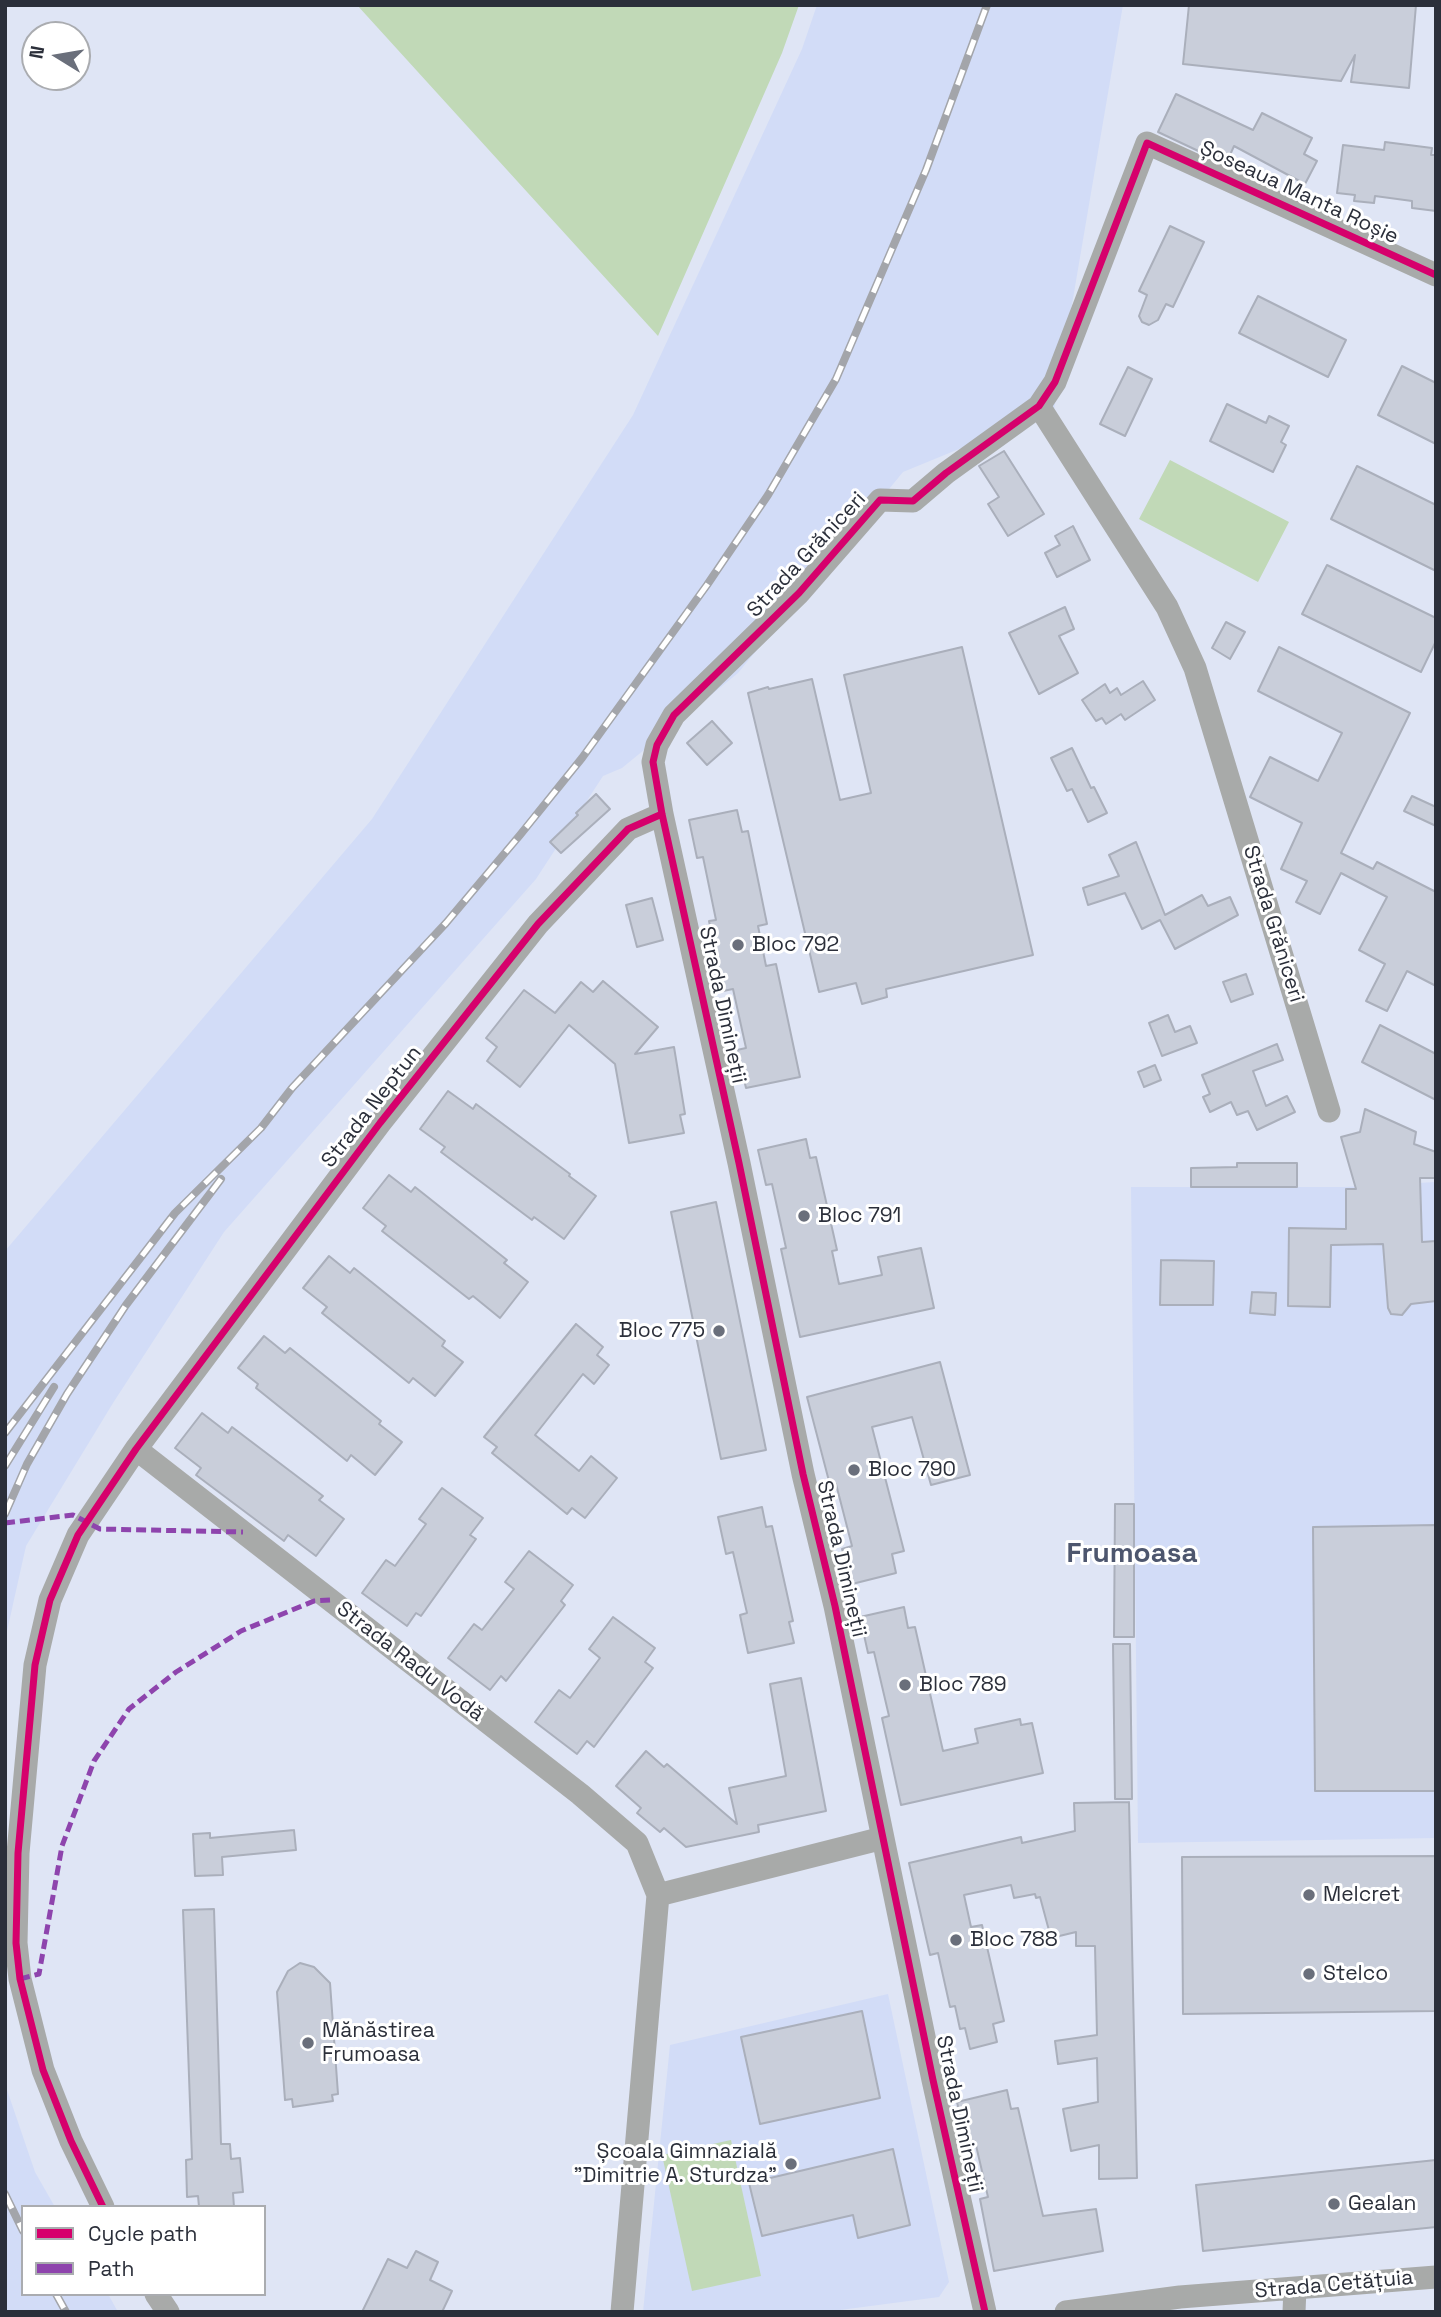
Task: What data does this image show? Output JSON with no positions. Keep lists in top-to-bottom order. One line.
{"streets":{"street":["Șoseaua Manta Roșie","Strada Grăniceri","Strada Dimineții","Strada Neptun","Strada Radu Vodă","Strada Cetățuia"]},"crossings":[["Șoseaua Manta Roșie","Strada Grăniceri"],["Strada Grăniceri","Strada Dimineții"],["Strada Grăniceri","Strada Neptun"],["Strada Dimineții","Strada Neptun"],["Strada Neptun","Strada Radu Vodă"]],"districts":["Frumoasa"],"places":["Bloc 792","Bloc 791","Bloc 775","Bloc 790","Bloc 789","Melcret","Bloc 788","Stelco","Mănăstirea Frumoasa","Școala Gimnazială \"Dimitrie A. Sturdza\"","Gealan"],"legend":["Cycle path","Path"],"north":"left"}
